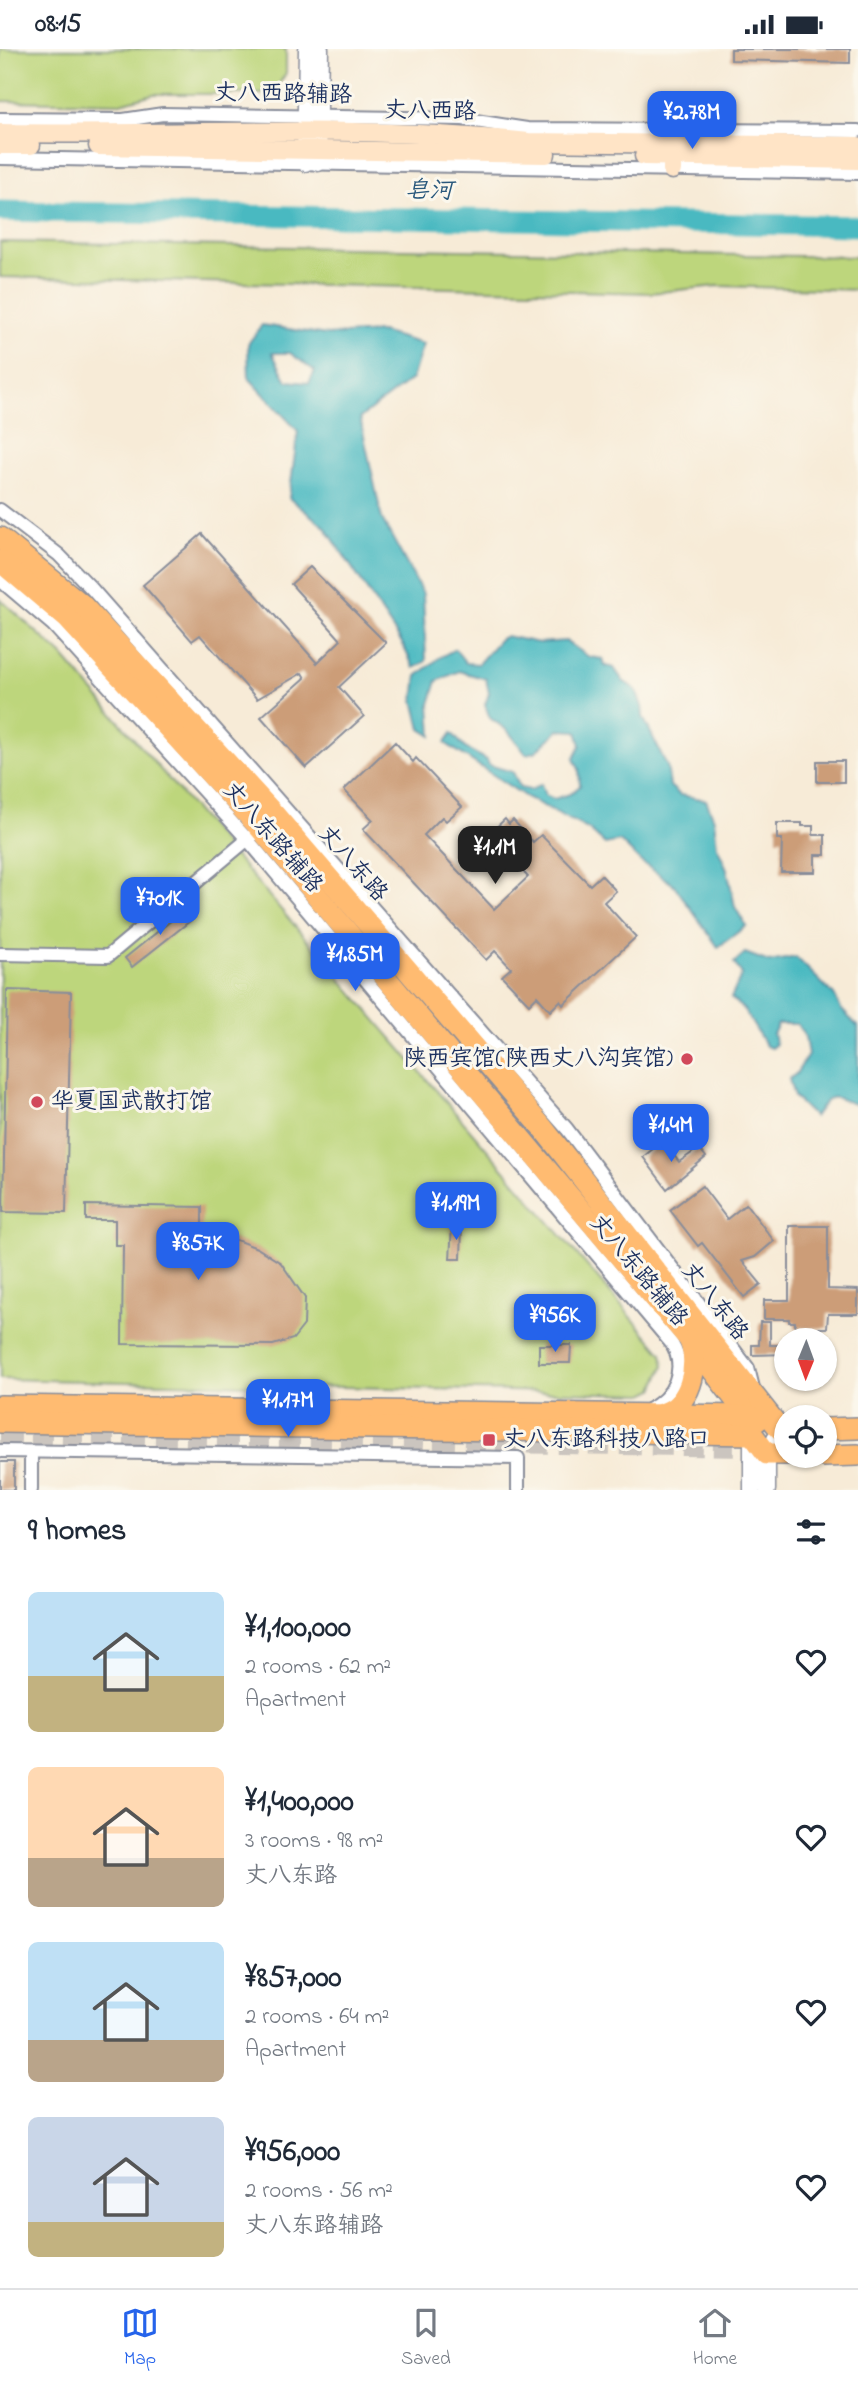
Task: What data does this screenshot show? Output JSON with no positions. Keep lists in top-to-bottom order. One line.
{"streets":{"main road":["丈八西路","丈八东路"],"street":["丈八西路辅路","丈八东路辅路"]},"crossings":[["丈八西路辅路","丈八西路"],["丈八东路辅路","丈八东路"]],"water":["皂河"],"places":{"other":["陕西宾馆(陕西丈八沟宾馆)","华夏国武散打馆"],"transit":["丈八东路科技八路口"]},"north":"bottom","page":{"status":"08:15","price":["¥2.78M","¥1.1M","¥701K","¥1.85M","¥1.4M","¥1.19M","¥857K","¥956K","¥1.17M"],"heading":"9 homes","list":[{"name":"¥1,100,000","note":"2 rooms · 62 m² · Apartment"},{"name":"¥1,400,000","note":"3 rooms · 98 m² · 丈八东路"},{"name":"¥857,000","note":"2 rooms · 64 m² · Apartment"},{"name":"¥956,000","note":"2 rooms · 56 m² · 丈八东路辅路"}],"tabs":["Map","Saved","Home"]}}
